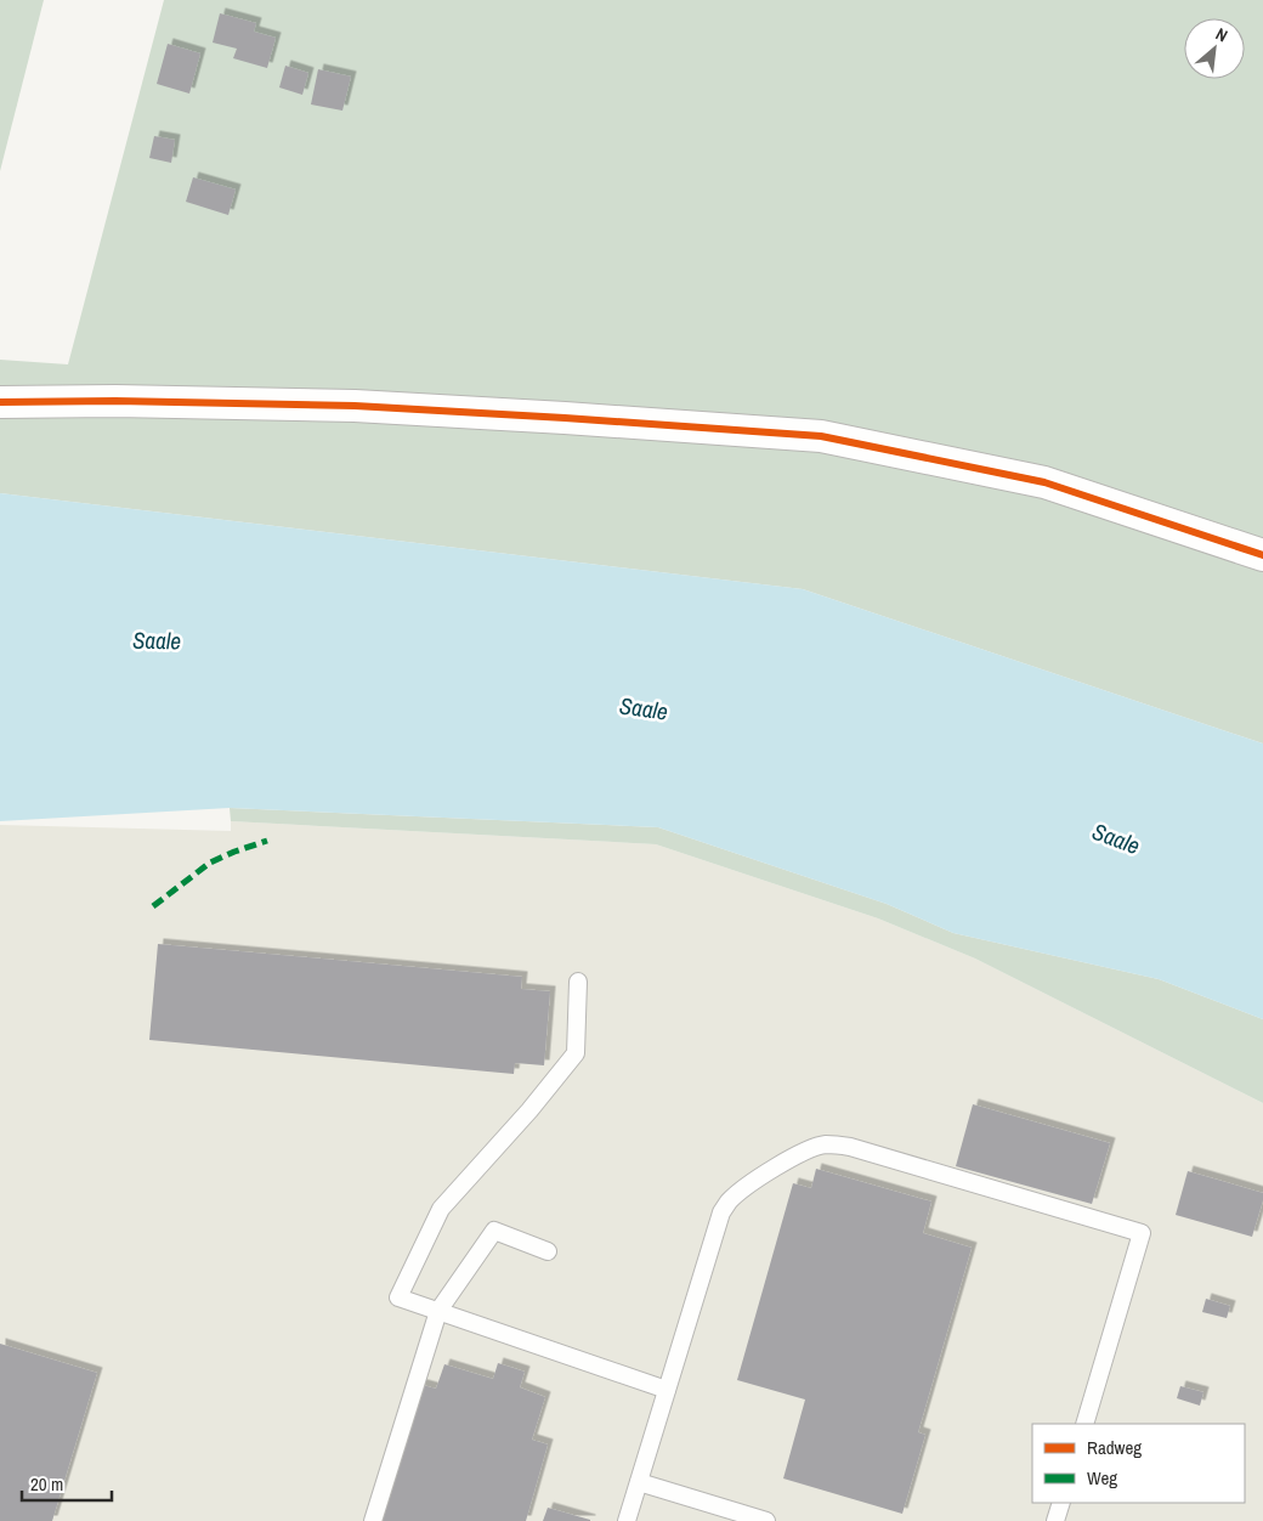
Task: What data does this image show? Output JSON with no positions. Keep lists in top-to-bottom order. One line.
{"water":["Saale"],"legend":["Radweg","Weg"],"scale_bar":"20 m","north":"top right"}
